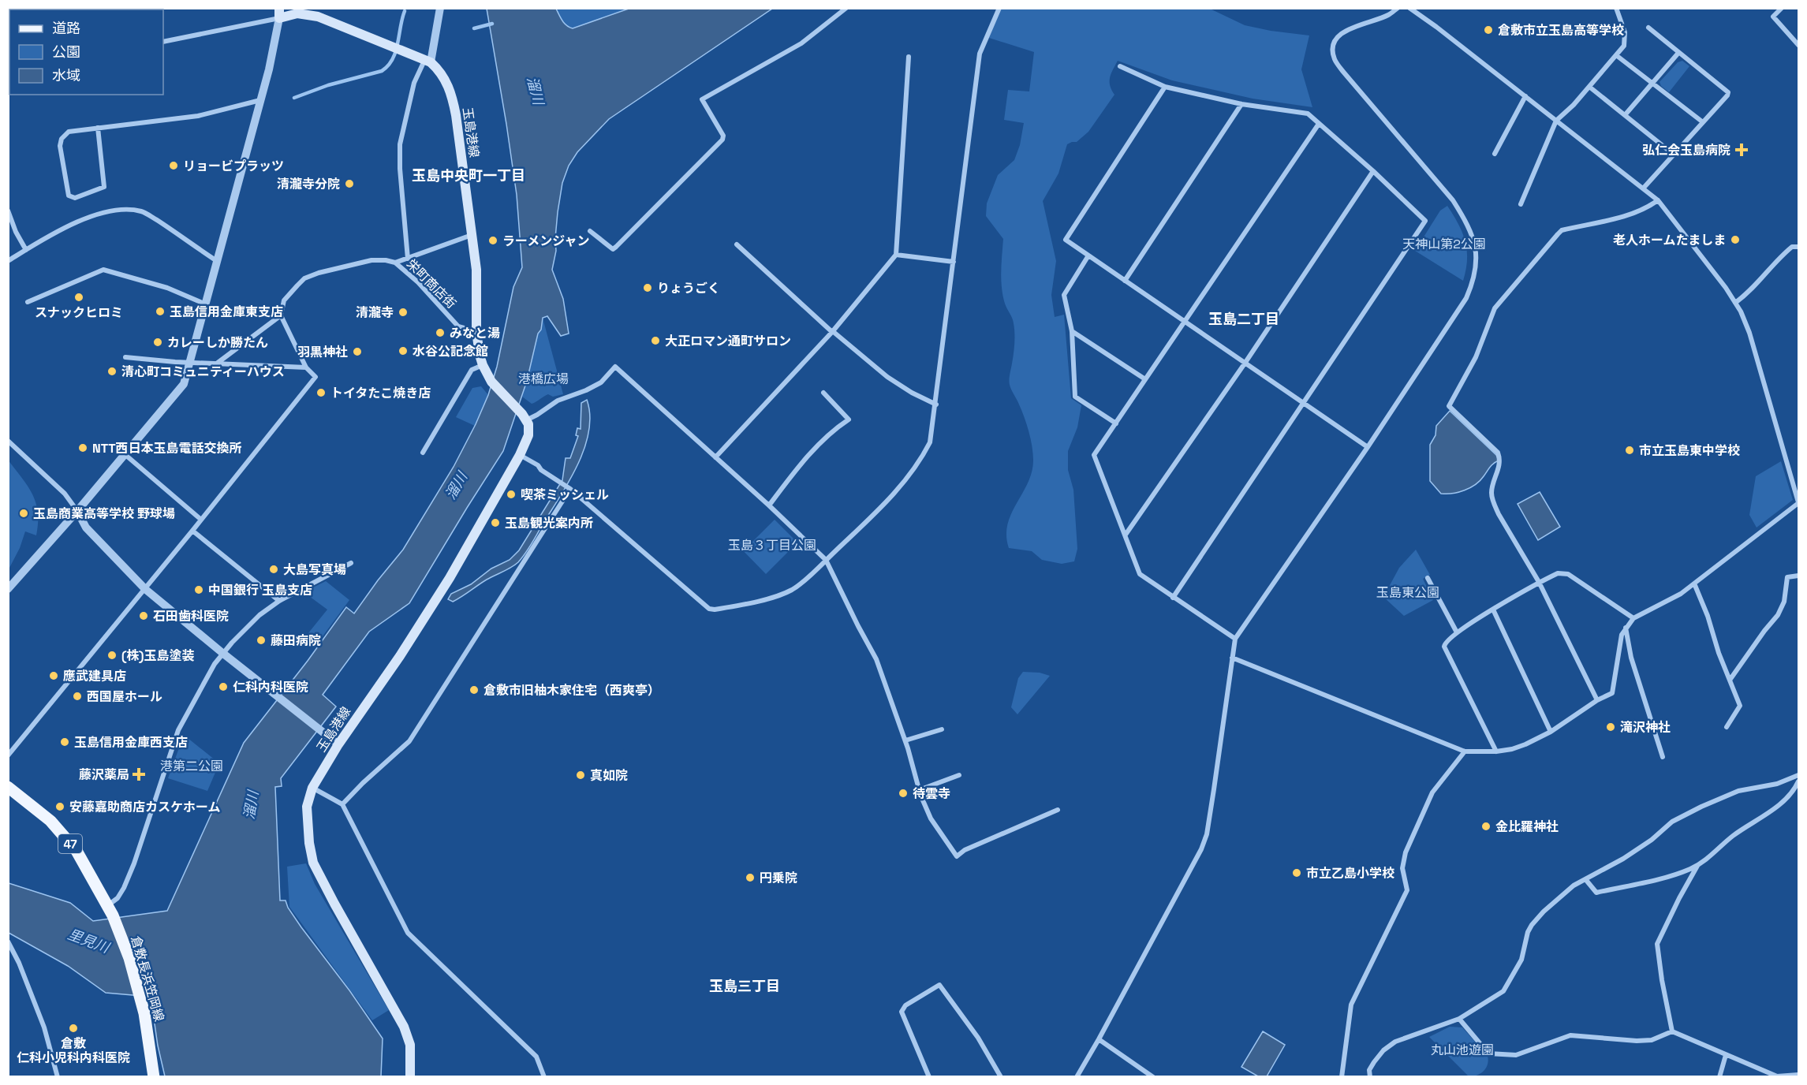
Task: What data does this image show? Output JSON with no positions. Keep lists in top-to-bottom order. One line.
{"streets":{"main road":["玉島港線","47","倉敷長浜笠岡線"],"street":["栄町商店街"]},"crossings":[["玉島港線","栄町商店街"]],"districts":["玉島中央町一丁目","玉島二丁目","玉島三丁目"],"water":["溜川","里見川"],"parks":["天神山第2公園","港橋広場","玉島３丁目公園","玉島東公園","港第二公園","丸山池遊園"],"places":{"other":["倉敷市立玉島高等学校","リョービプラッツ","清瀧寺分院","老人ホームたましま","ラーメンジャン","りょうごく","スナックヒロミ","玉島信用金庫東支店","清瀧寺","みなと湯","大正ロマン通町サロン","カレーしか勝たん","水谷公記念館","羽黒神社","清心町コミュニティーハウス","トイタたこ焼き店","NTT西日本玉島電話交換所","市立玉島東中学校","喫茶ミッシェル","玉島商業高等学校 野球場","玉島観光案内所","大島写真場","中国銀行 玉島支店","石田歯科医院","藤田病院","(株)玉島塗装","應武建具店","仁科内科医院","倉敷市旧柚木家住宅（西爽亭）","西国屋ホール","滝沢神社","玉島信用金庫西支店","真如院","待雲寺","安藤嘉助商店カスケホーム","金比羅神社","市立乙島小学校","円乗院","倉敷 仁科小児科内科医院"],"health":["弘仁会玉島病院","藤沢薬局"]},"legend":["道路","公園","水域"]}
